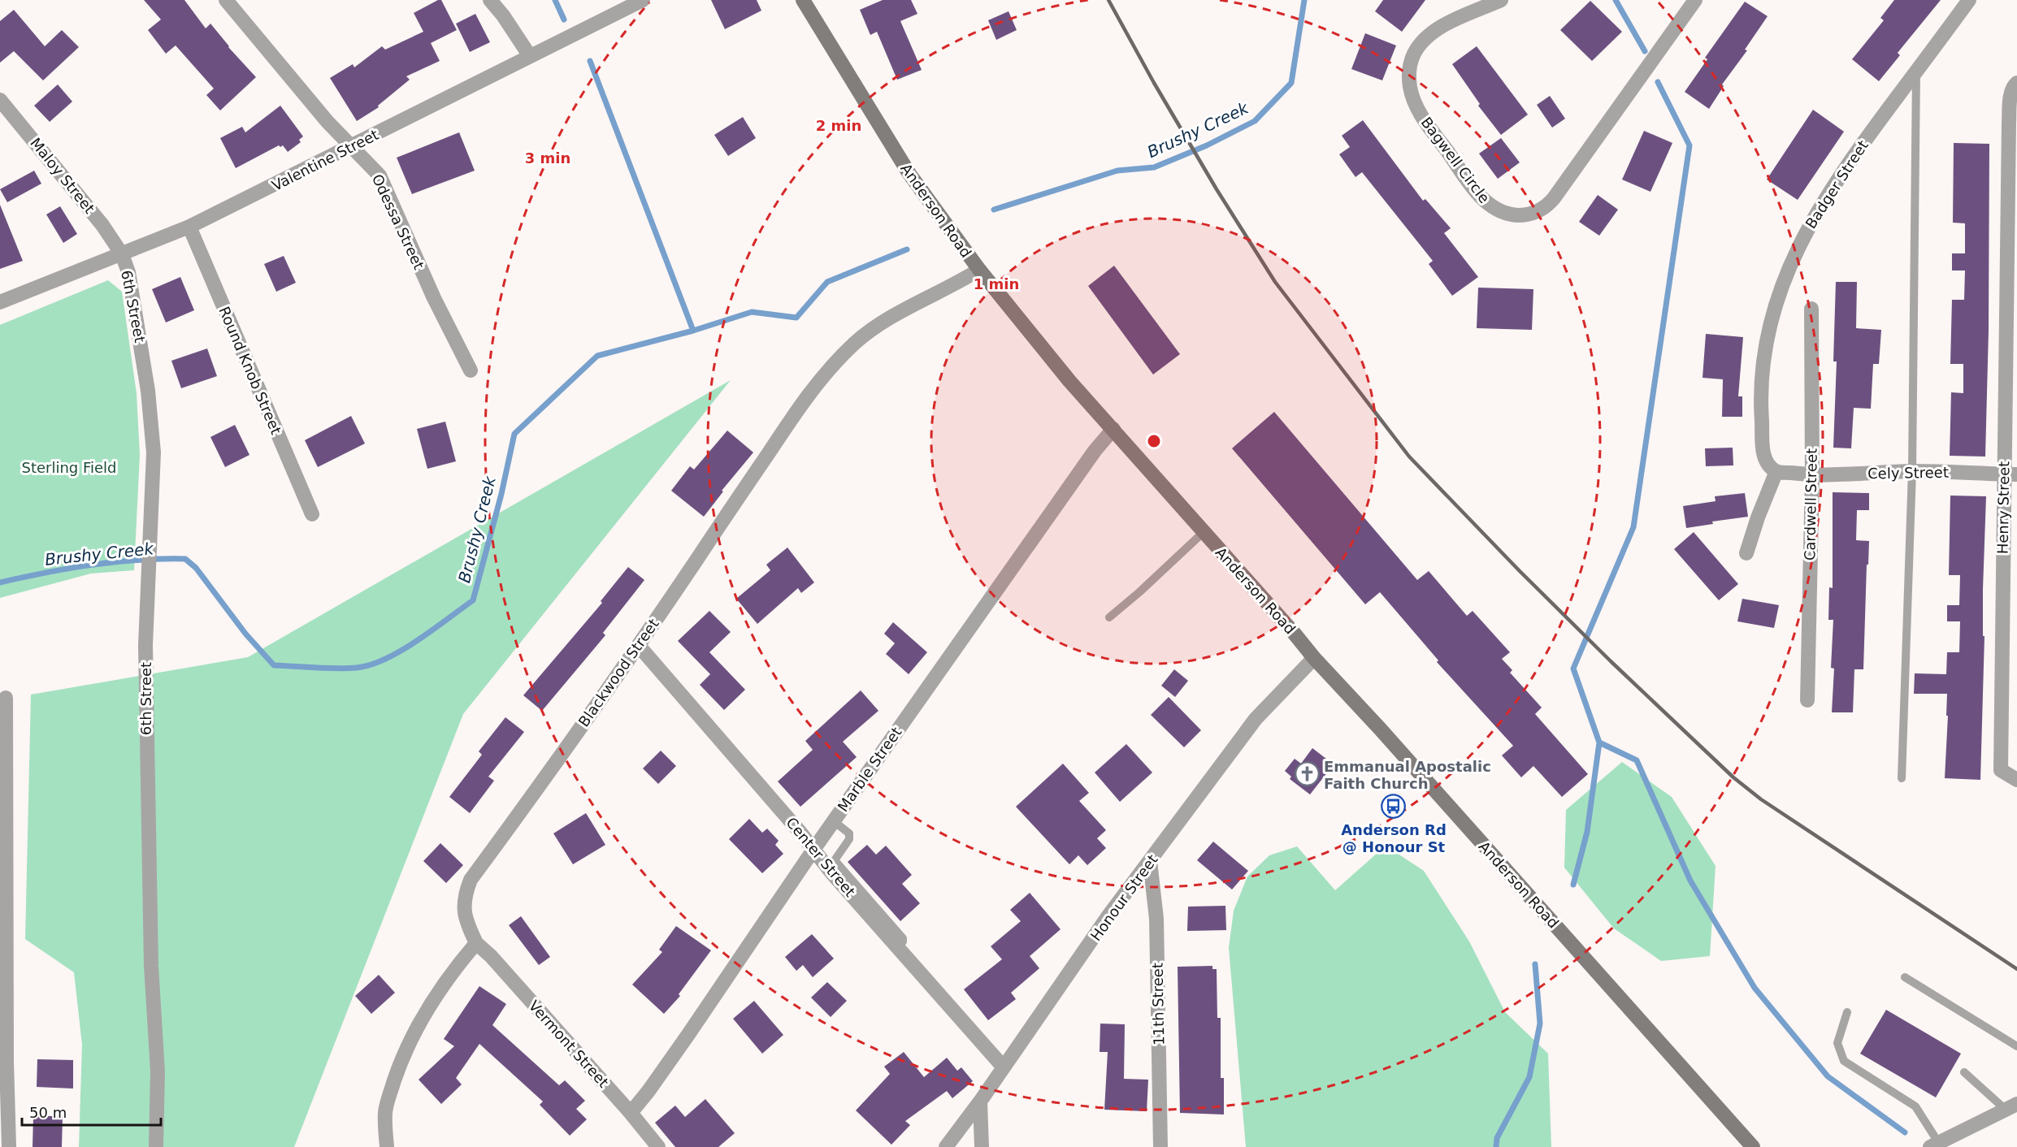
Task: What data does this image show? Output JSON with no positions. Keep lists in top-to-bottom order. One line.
{"streets":{"main road":["Anderson Road"],"street":["Valentine Street","Bagwell Circle","Maloy Street","Badger Street","Odessa Street","6th Street","Round Knob Street","Cely Street","Cardwell Street","Henry Street","Blackwood Street","Marble Street","Center Street","Honour Street","11th Street","Vermont Street"]},"crossings":[["Valentine Street","Maloy Street"],["Valentine Street","Odessa Street"],["Valentine Street","6th Street"],["Valentine Street","Round Knob Street"],["Maloy Street","6th Street"],["Anderson Road","Blackwood Street"],["Anderson Road","Marble Street"],["Anderson Road","Honour Street"],["Cely Street","Cardwell Street"],["Cely Street","Henry Street"],["Blackwood Street","Center Street"],["Blackwood Street","Vermont Street"],["Marble Street","Center Street"],["Marble Street","Vermont Street"],["Center Street","Honour Street"],["Honour Street","11th Street"]],"water":["Brushy Creek"],"parks":["Sterling Field"],"places":{"church":["Emmanual Apostalic Faith Church"],"bus stop":["Anderson Rd @ Honour St"]},"scale_bar":"50 m","rings":["2 min","3 min","1 min"]}
